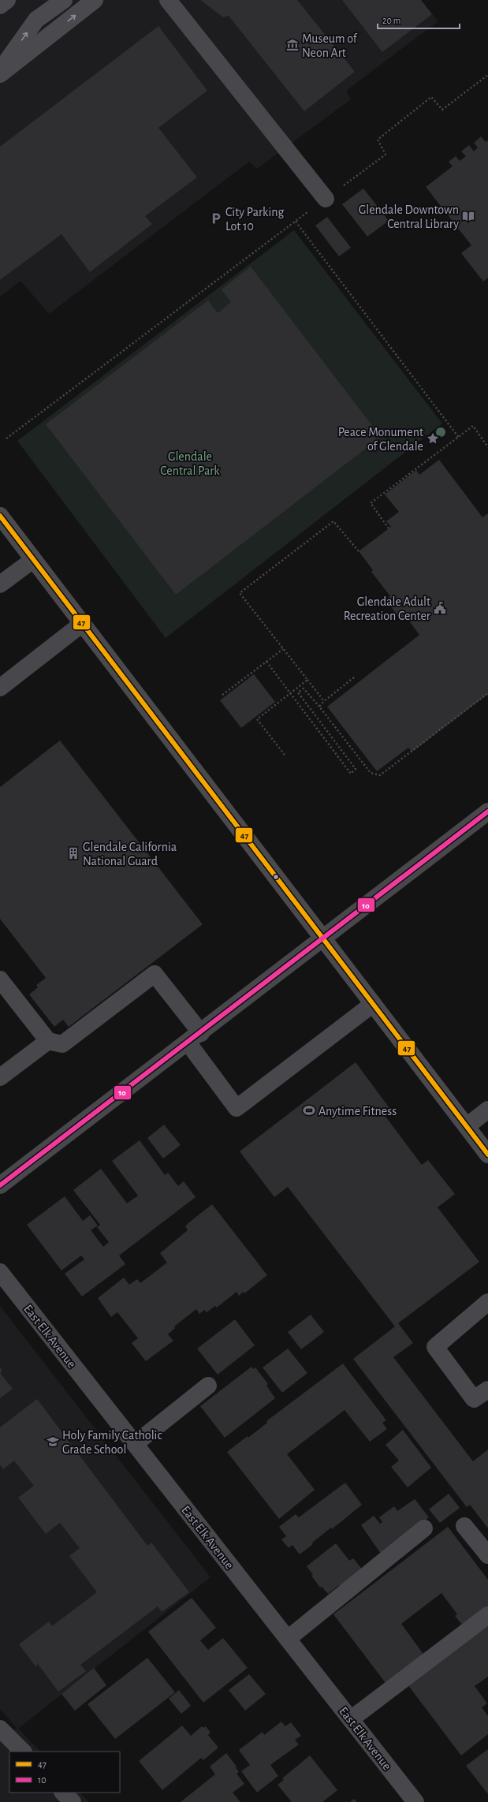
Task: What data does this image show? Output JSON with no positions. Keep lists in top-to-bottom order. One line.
{"streets":{"street":["East Elk Avenue"]},"parks":["Glendale Central Park"],"places":{"museum":["Museum of Neon Art"],"library":["Glendale Downtown Central Library"],"parking":["City Parking Lot 10"],"place":["Peace Monument of Glendale"],"public building":["Glendale Adult Recreation Center"],"building":["Glendale California National Guard"],"sports":["Anytime Fitness"],"school or university":["Holy Family Catholic Grade School"]},"lines":["transit line 47","transit line 10"],"legend":["47","10"],"scale_bar":"20 m"}
